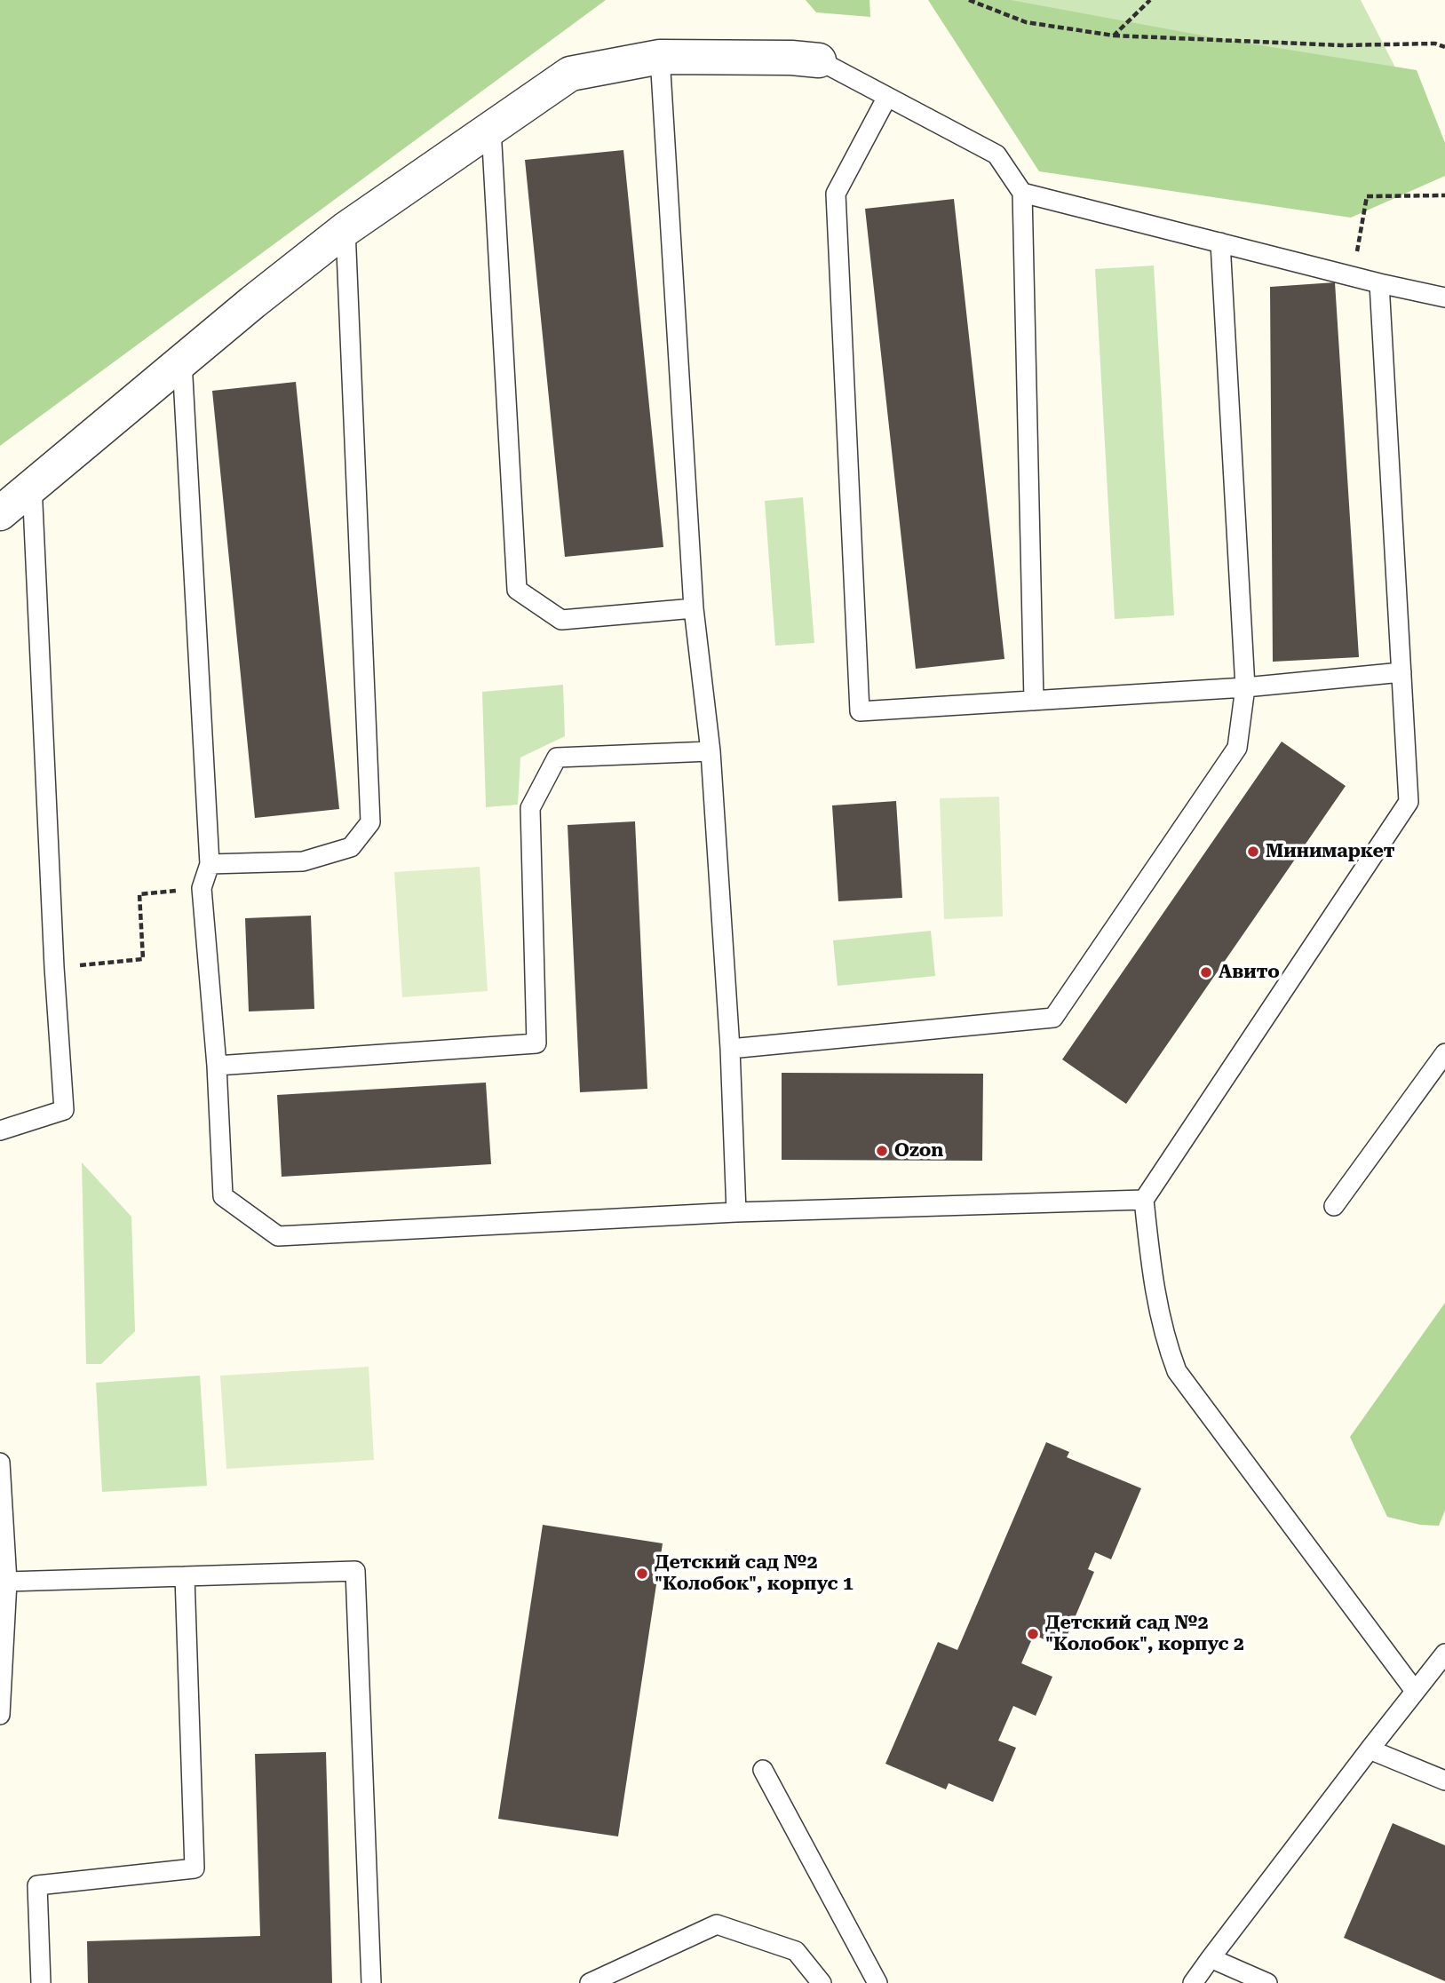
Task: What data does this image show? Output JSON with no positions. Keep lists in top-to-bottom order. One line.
{"places":["Минимаркет","Авито","Ozon","Детский сад №2 \"Колобок\", корпус 1","Детский сад №2 \"Колобок\", корпус 2"]}
